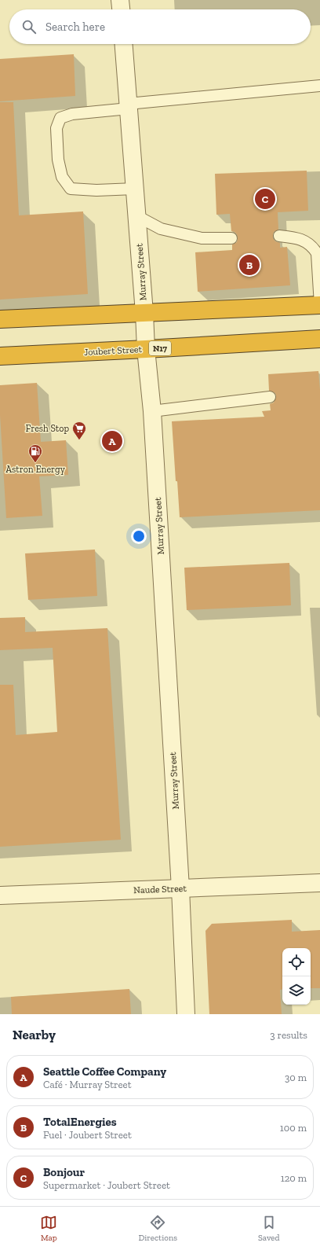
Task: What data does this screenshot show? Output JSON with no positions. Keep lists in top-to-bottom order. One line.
{"streets":{"highway":["N17","Joubert Street"],"street":["Murray Street","Naude Street"]},"crossings":[["Murray Street","Joubert Street"],["Murray Street","Naude Street"]],"places":{"supermarket":["Fresh Stop"],"fuel station":["Astron Energy"]},"page":{"search":"Search here","pins":["C","B","A"],"heading":["Nearby","3 results"],"list":[{"mark":"A","name":"Seattle Coffee Company","note":"Café · Murray Street","value":"30 m"},{"mark":"B","name":"TotalEnergies","note":"Fuel · Joubert Street","value":"100 m"},{"mark":"C","name":"Bonjour","note":"Supermarket · Joubert Street","value":"120 m"}],"nav":["Map","Directions","Saved"]}}
